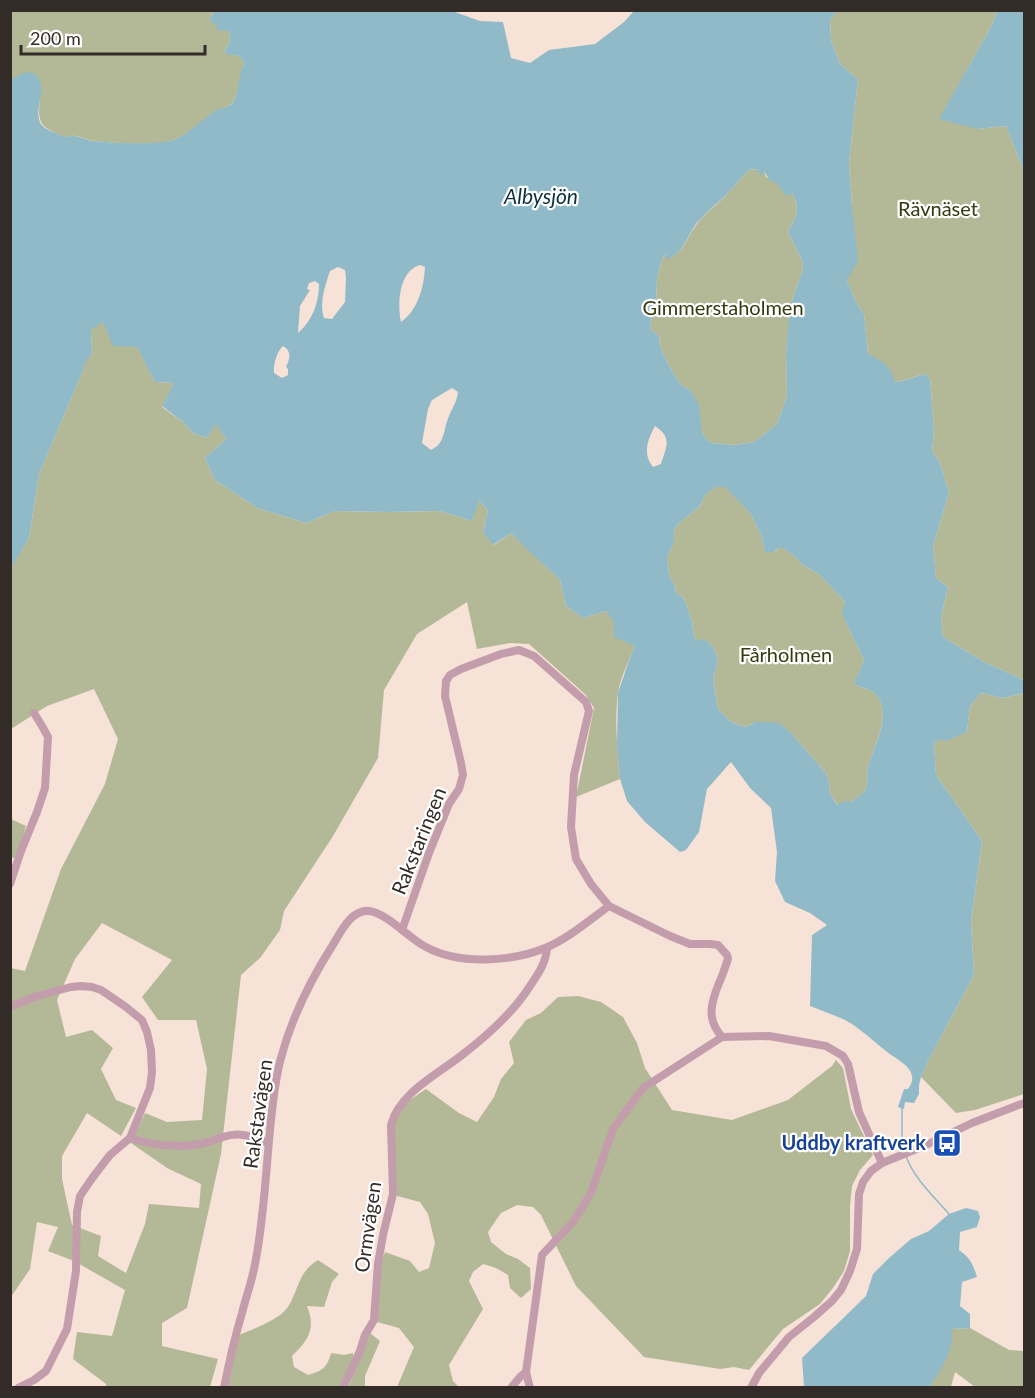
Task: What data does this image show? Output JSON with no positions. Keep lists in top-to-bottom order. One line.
{"streets":{"street":["Rakstaringen","Rakstavägen","Ormvägen"]},"crossings":[["Rakstaringen","Rakstavägen"],["Rakstavägen","Ormvägen"]],"water":["Albysjön"],"parks":["Rävnäset","Gimmerstaholmen","Fårholmen"],"places":{"bus stop":["Uddby kraftverk"]},"scale_bar":"200 m"}
